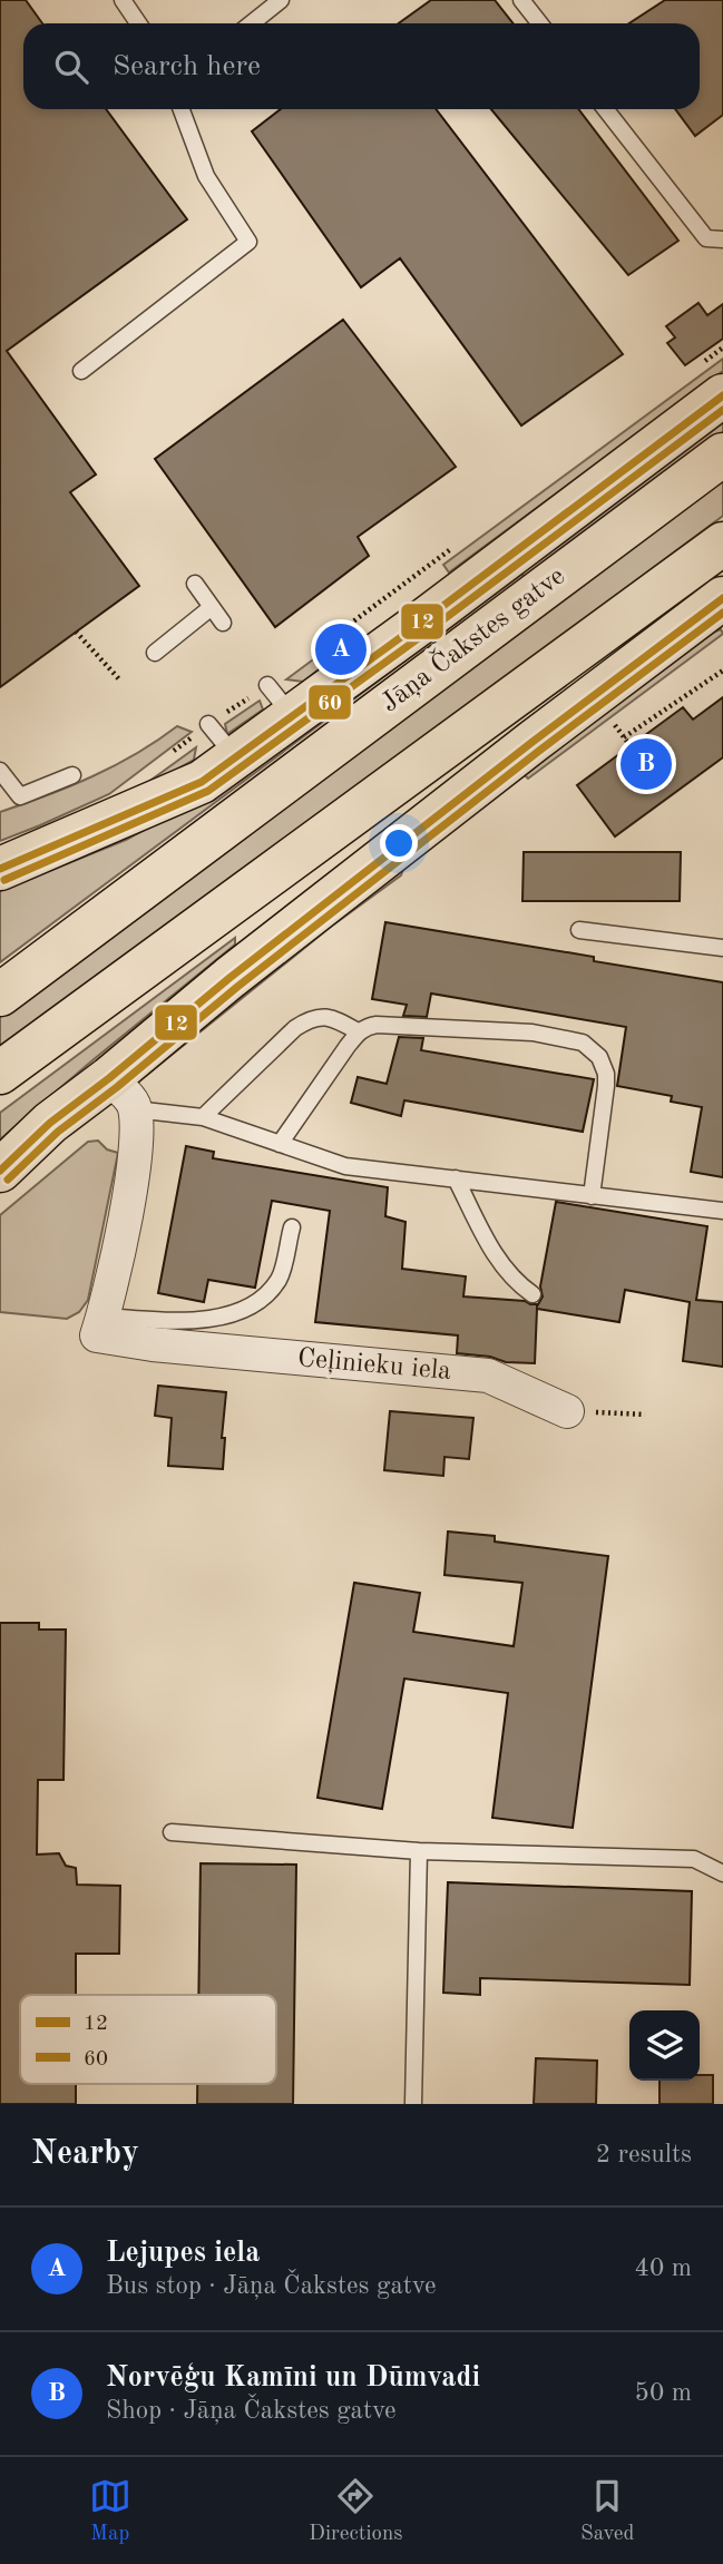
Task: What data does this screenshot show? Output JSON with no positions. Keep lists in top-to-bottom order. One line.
{"streets":{"highway":["Jāņa Čakstes gatve"],"street":["Ceļinieku iela"]},"lines":["transit line 12","transit line 60"],"legend":["12","60"],"page":{"search":"Search here","pins":["A","B"],"heading":["Nearby","2 results"],"list":[{"mark":"A","name":"Lejupes iela","note":"Bus stop · Jāņa Čakstes gatve","value":"40 m"},{"mark":"B","name":"Norvēģu Kamīni un Dūmvadi","note":"Shop · Jāņa Čakstes gatve","value":"50 m"}],"nav":["Map","Directions","Saved"]}}
